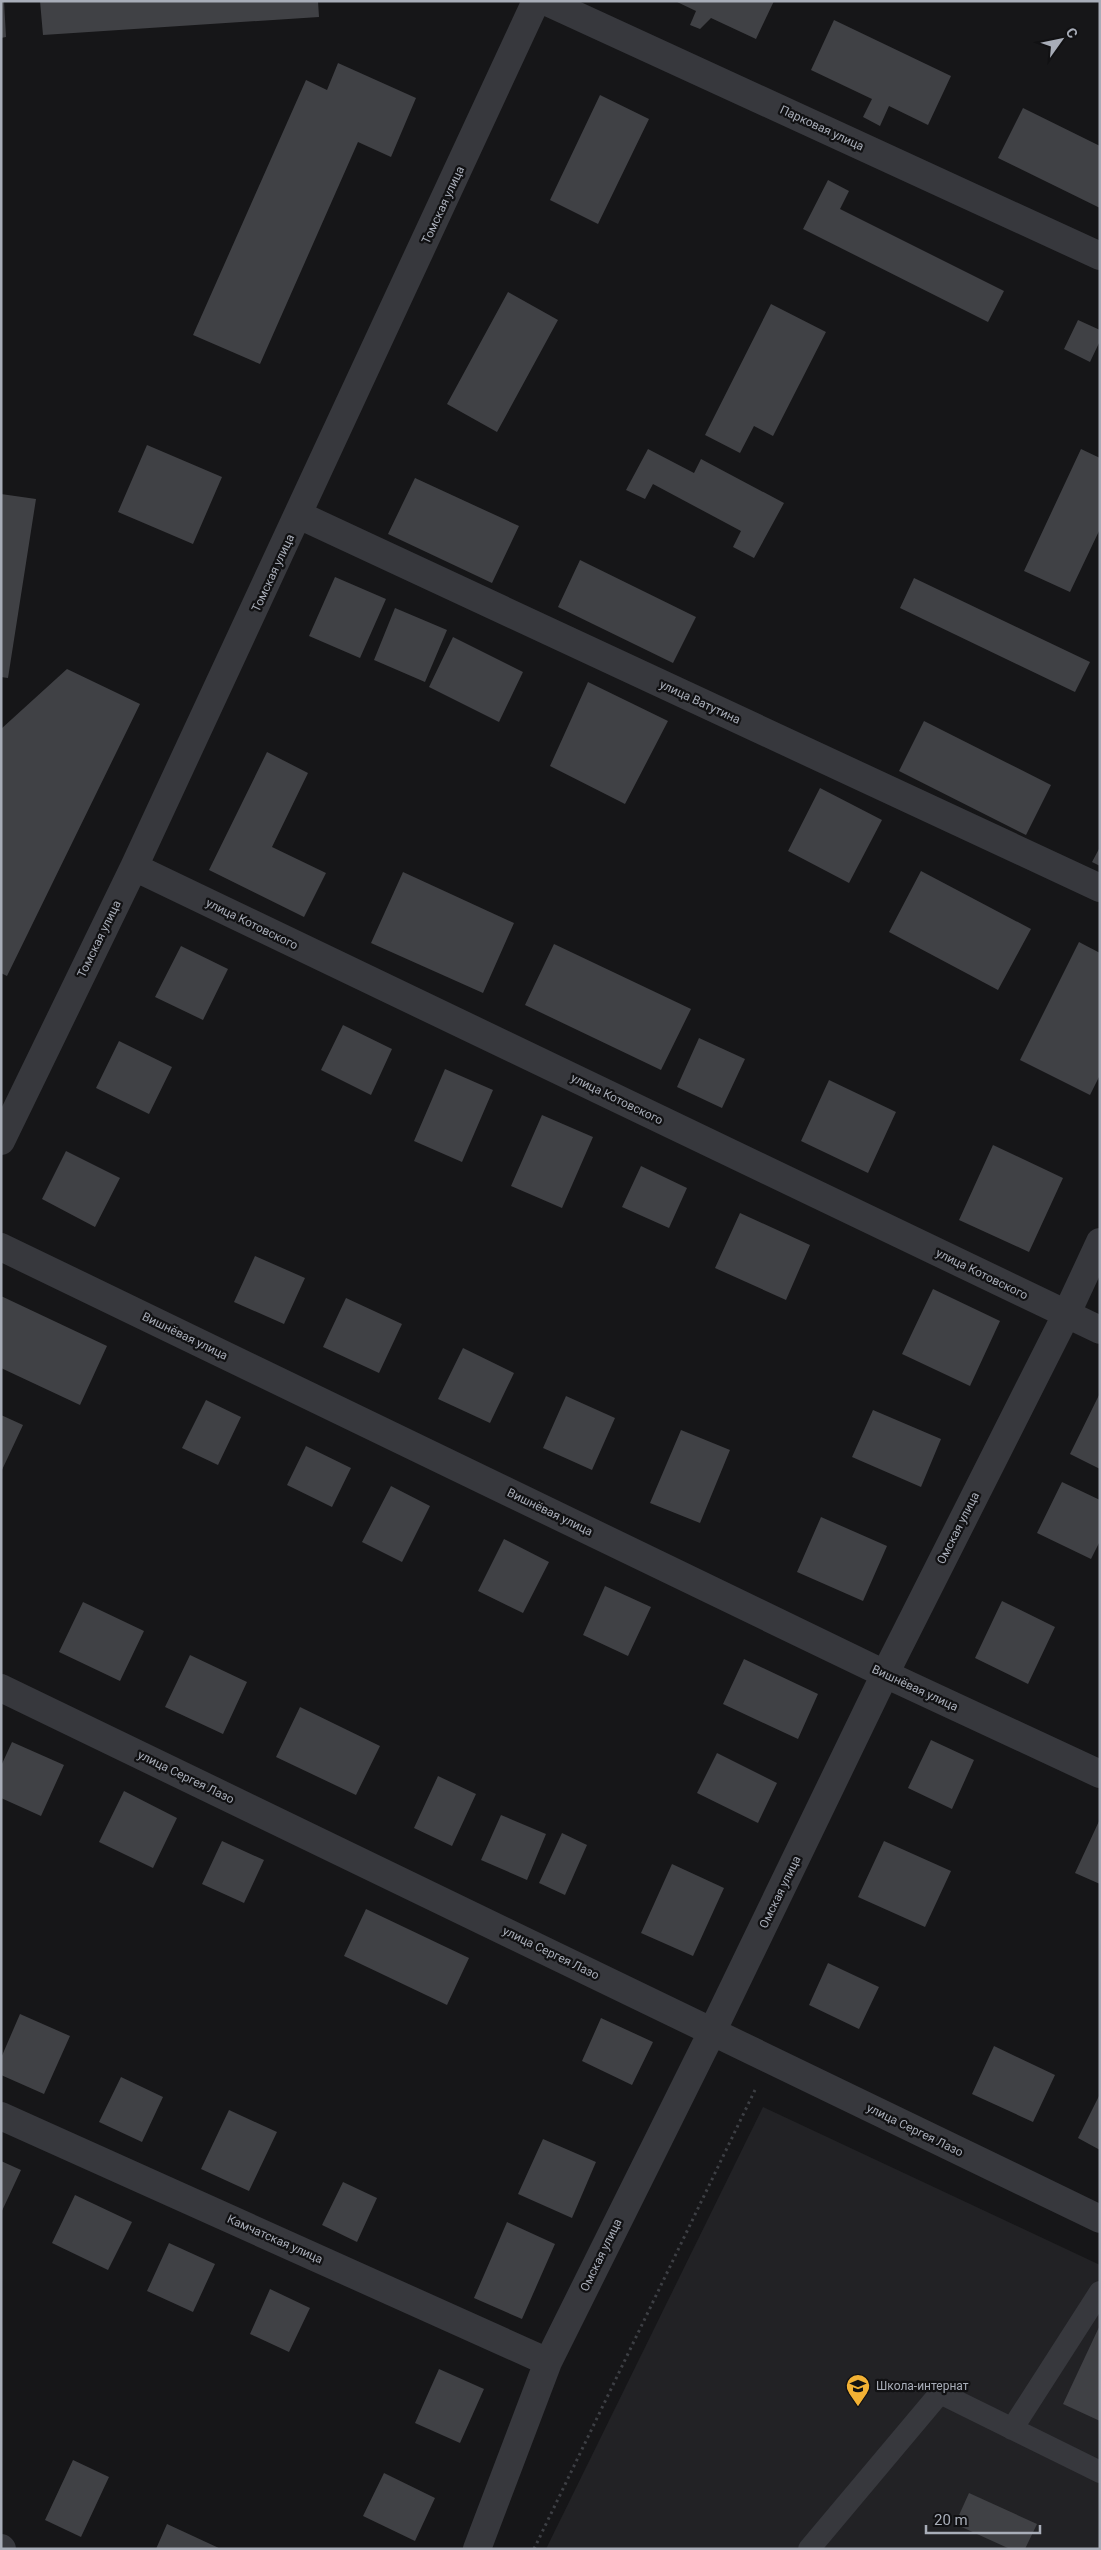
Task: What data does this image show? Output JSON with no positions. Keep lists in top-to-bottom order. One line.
{"streets":{"street":["Парковая улица","Томская улица","улица Ватутина","улица Котовского","Вишнёвая улица","Омская улица","улица Сергея Лазо","Камчатская улица"]},"crossings":[["Томская улица","улица Ватутина"],["Томская улица","улица Котовского"],["улица Котовского","Омская улица"],["Вишнёвая улица","Омская улица"],["Омская улица","улица Сергея Лазо"],["Омская улица","Камчатская улица"]],"places":{"school or university":["Школа-интернат"]},"scale_bar":"20 m","north":"top right"}
